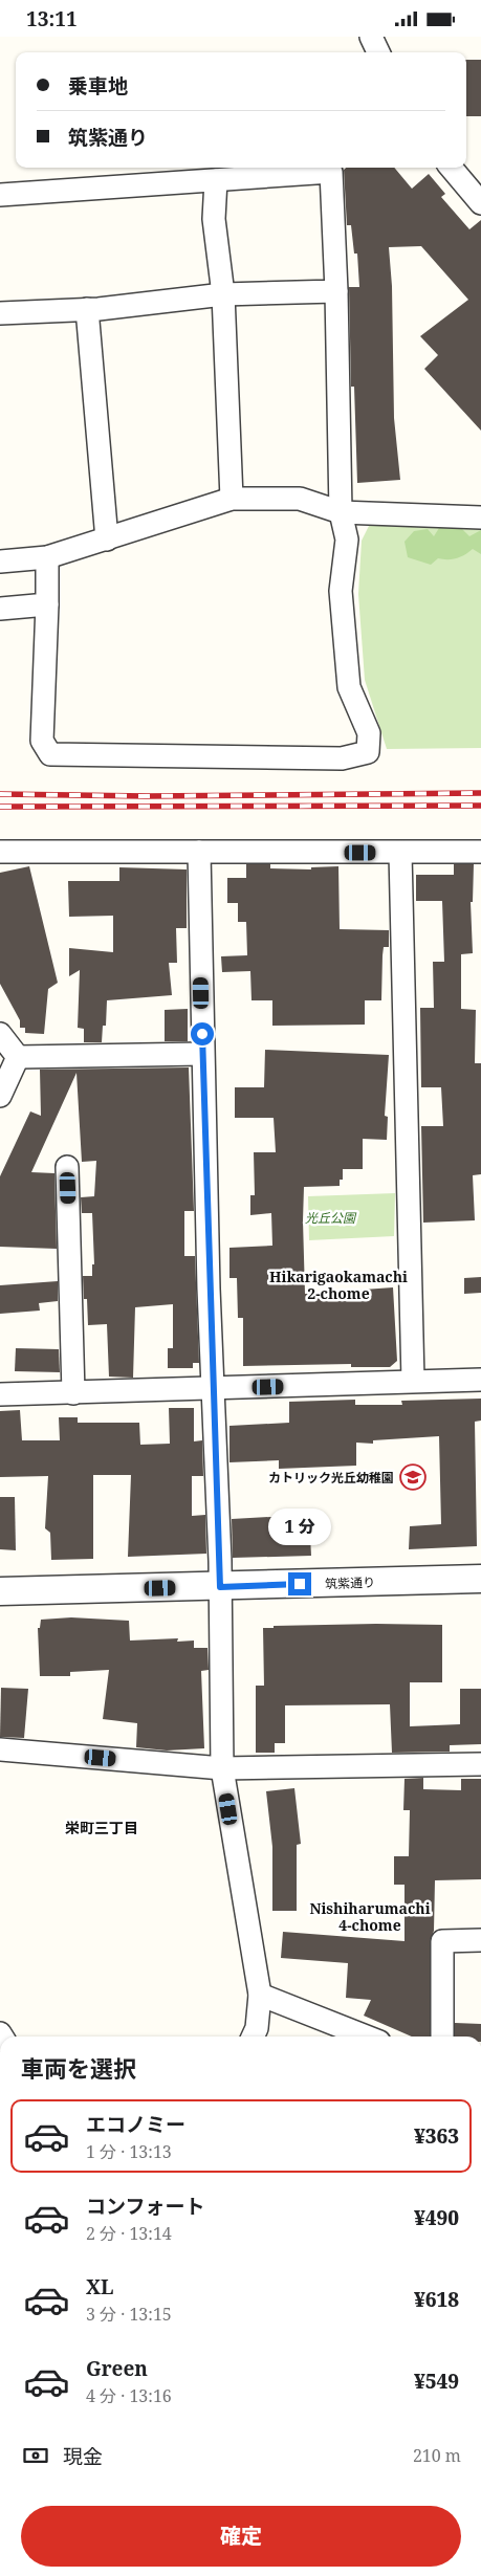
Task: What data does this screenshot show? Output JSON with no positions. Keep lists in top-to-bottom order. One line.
{"streets":{"street":["筑紫通り"]},"districts":["Hikarigaokamachi 2-chome","栄町三丁目","Nishiharumachi 4-chome"],"parks":["光丘公園"],"places":{"school or university":["カトリック光丘幼稚園"]},"page":{"status":"13:11","banner":["乗車地","筑紫通り"],"bubble":"1 分","heading":"車両を選択","list":[{"name":"エコノミー","note":"1 分 · 13:13","value":"¥363"},{"name":"コンフォート","note":"2 分 · 13:14","value":"¥490"},{"name":"XL","note":"3 分 · 13:15","value":"¥618"},{"name":"Green","note":"4 分 · 13:16","value":"¥549"}],"pay":["現金","210 m"],"buttons":"確定"}}
